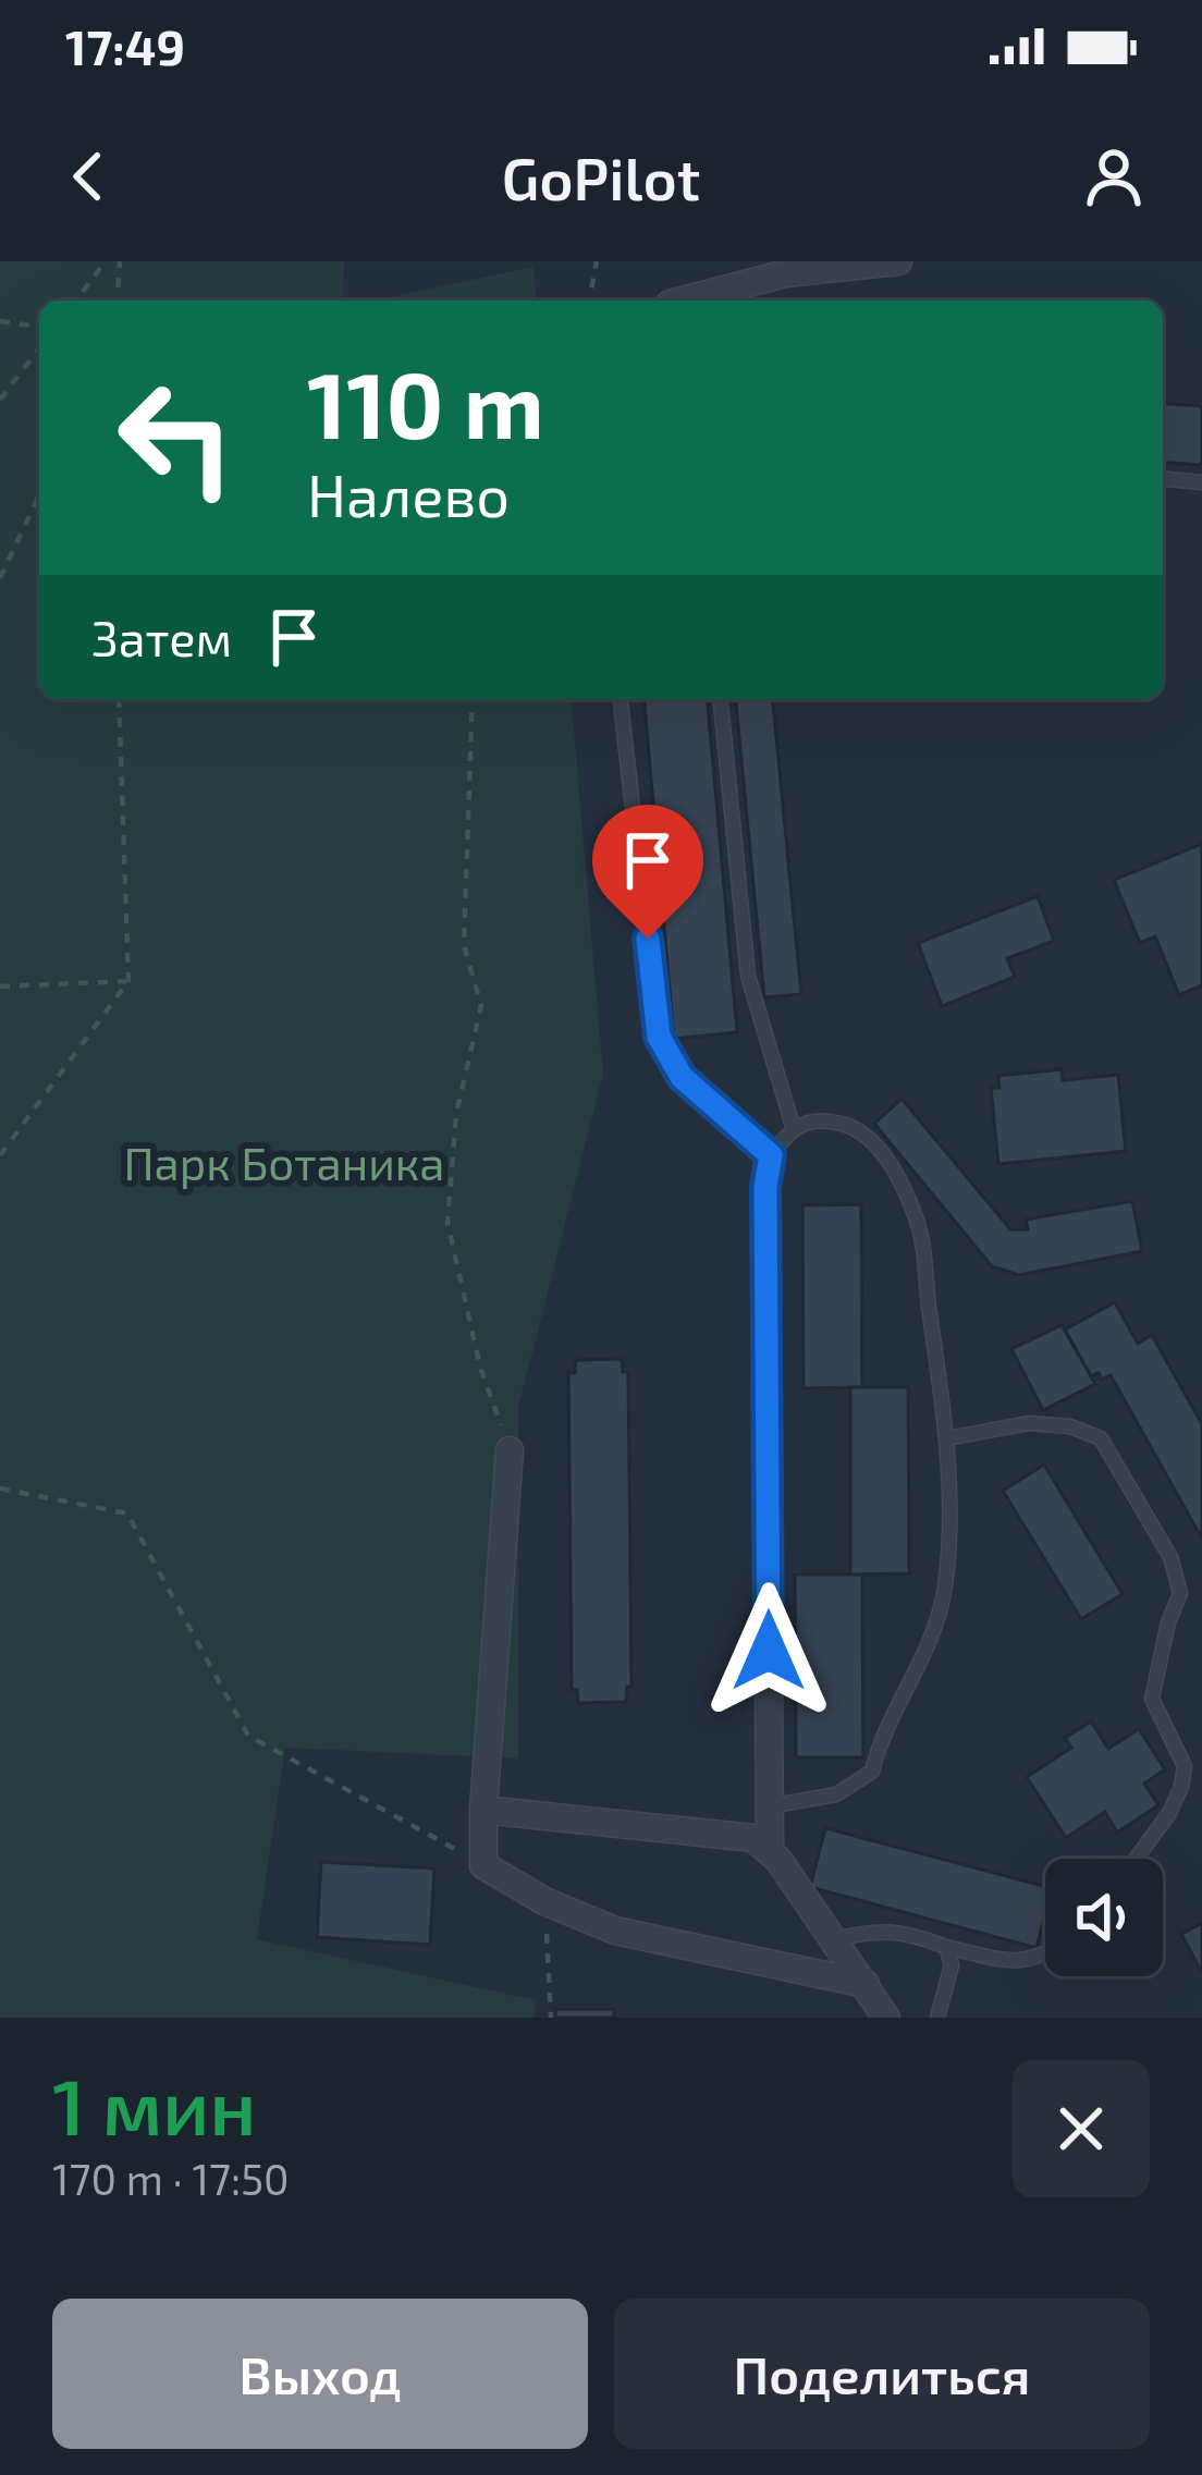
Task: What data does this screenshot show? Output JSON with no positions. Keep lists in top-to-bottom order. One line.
{"parks":["Парк Ботаника"],"page":{"status":"17:49","header":"GoPilot","turn":["110 m","Налево"],"then":"Затем","heading":["1 мин","170 m · 17:50"],"buttons":["Выход","Поделиться"]}}
